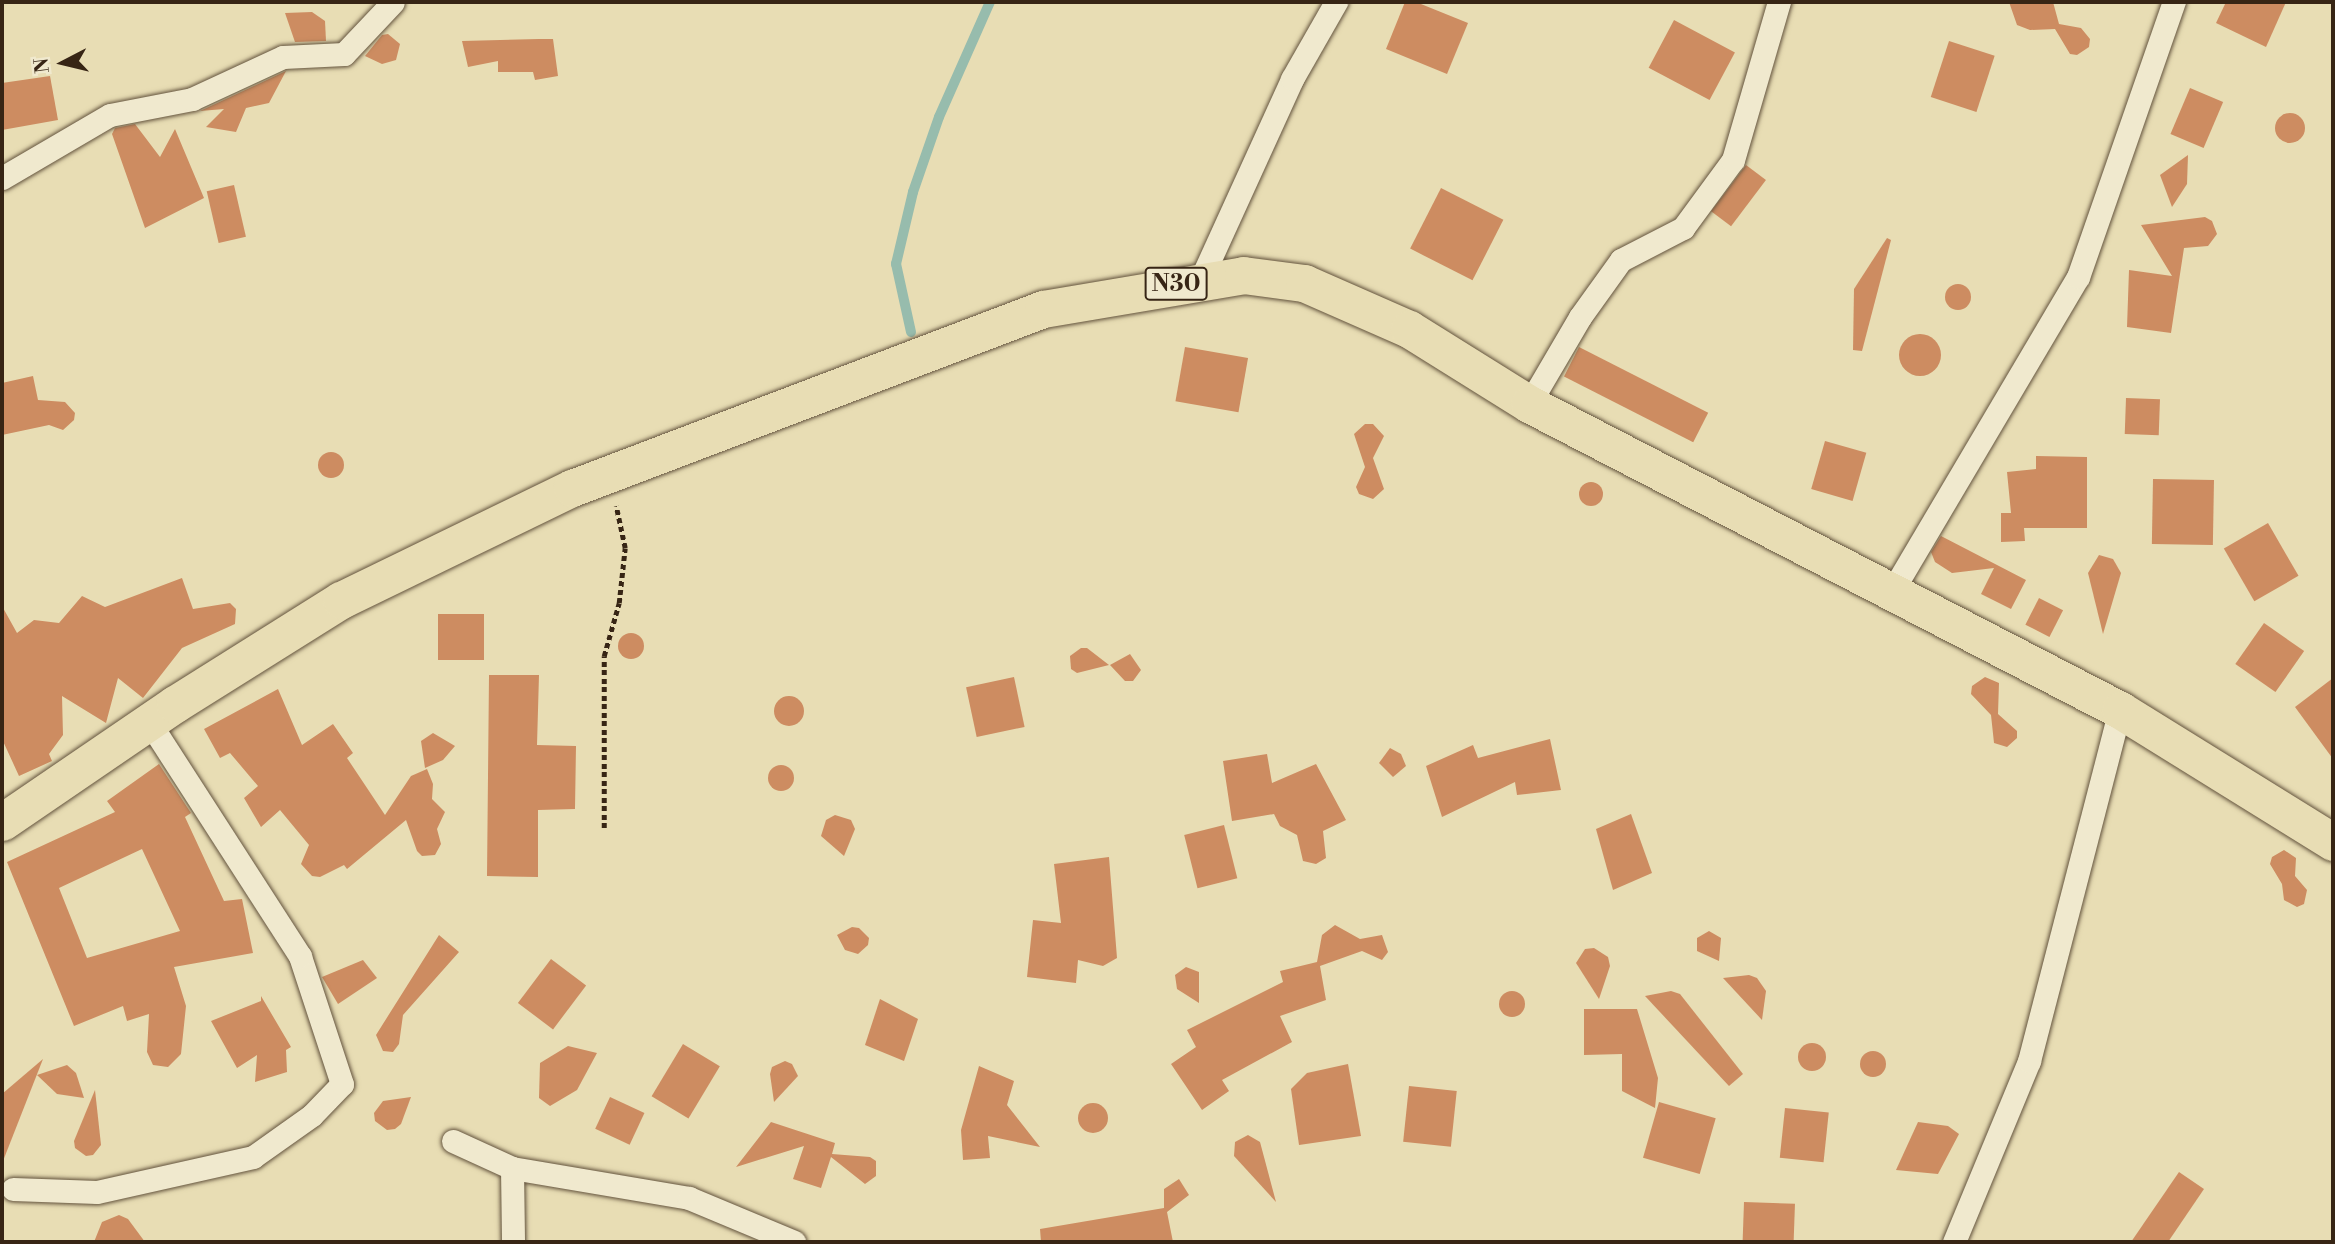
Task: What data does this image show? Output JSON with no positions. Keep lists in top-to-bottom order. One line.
{"streets":{"main road":["N30"]},"north":"left"}
